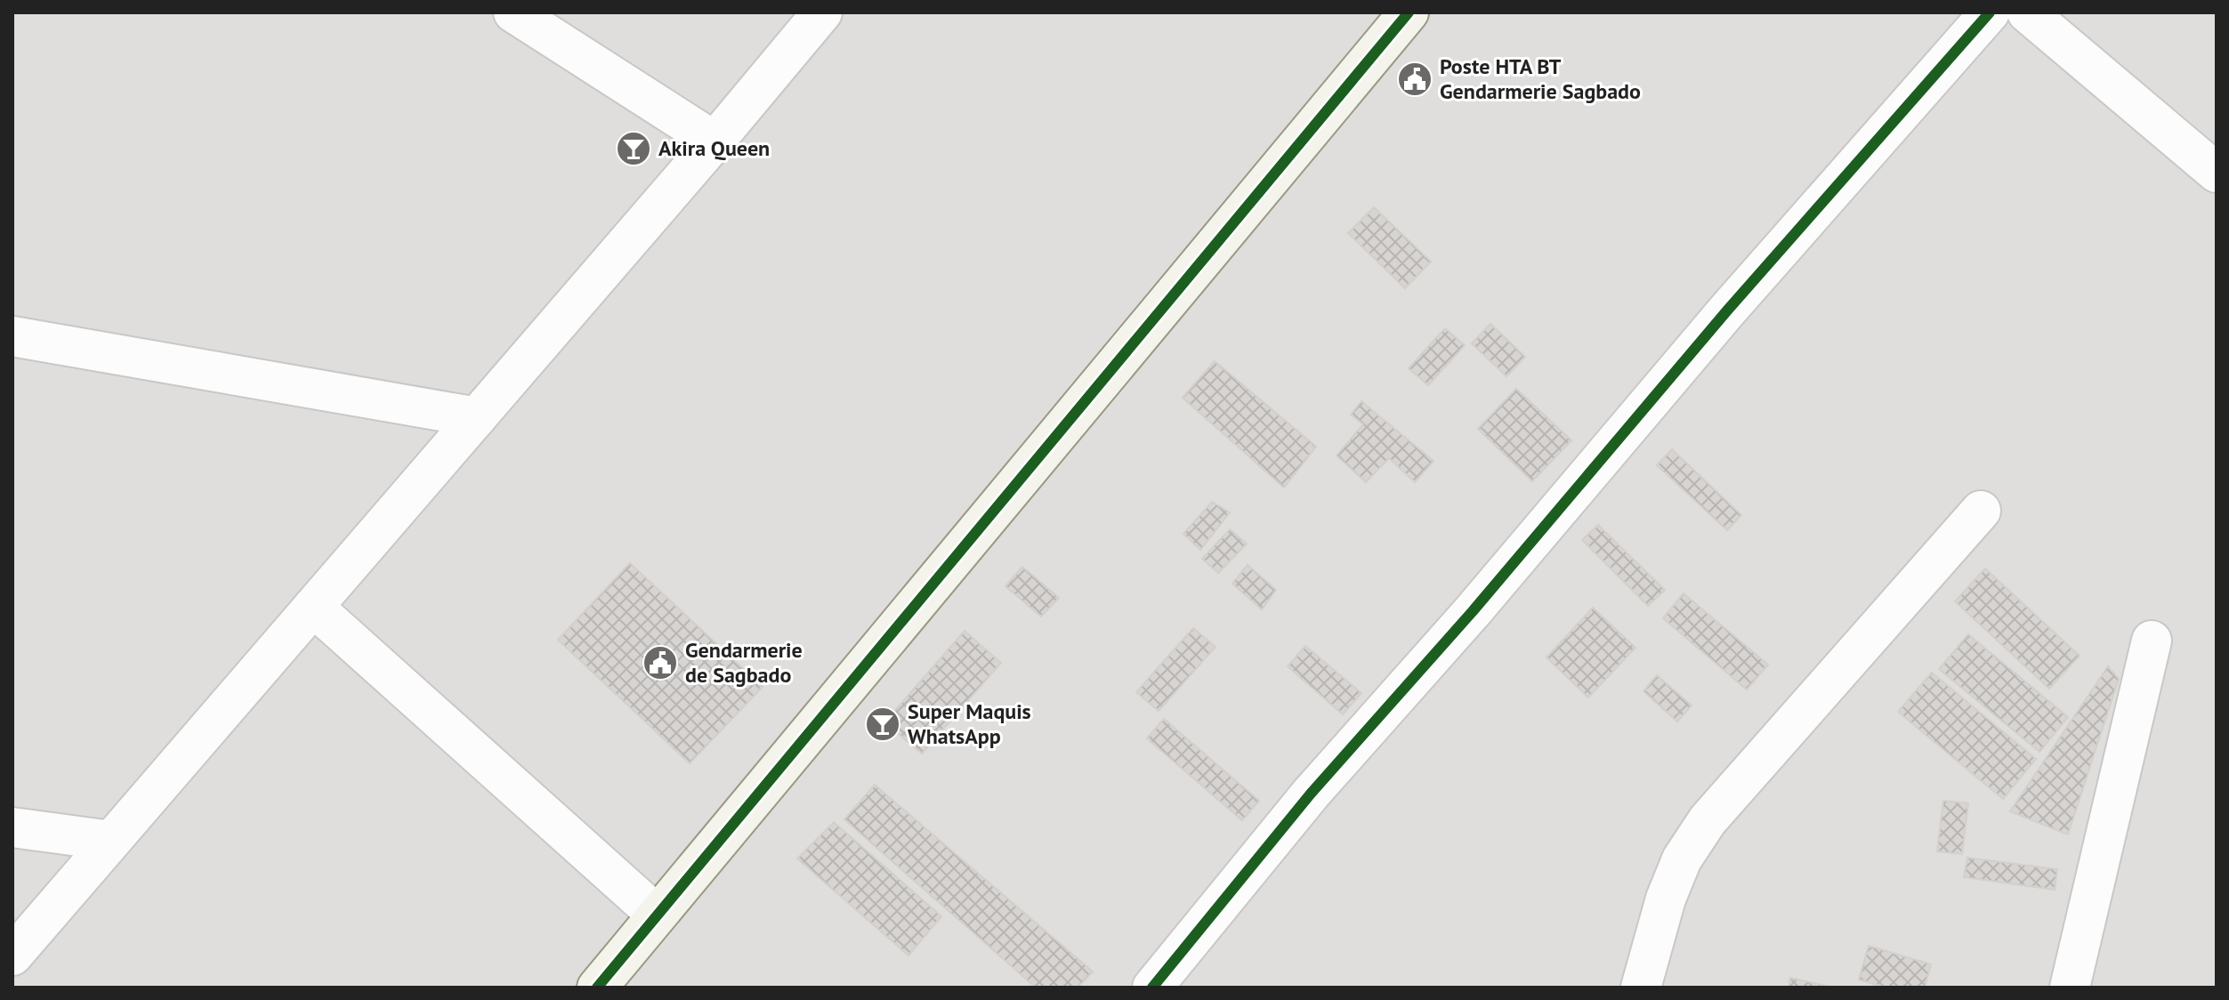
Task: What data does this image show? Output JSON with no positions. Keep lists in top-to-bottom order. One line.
{"places":{"public building":["Poste HTA BT Gendarmerie Sagbado","Gendarmerie de Sagbado"],"bar":["Akira Queen","Super Maquis WhatsApp"]}}
